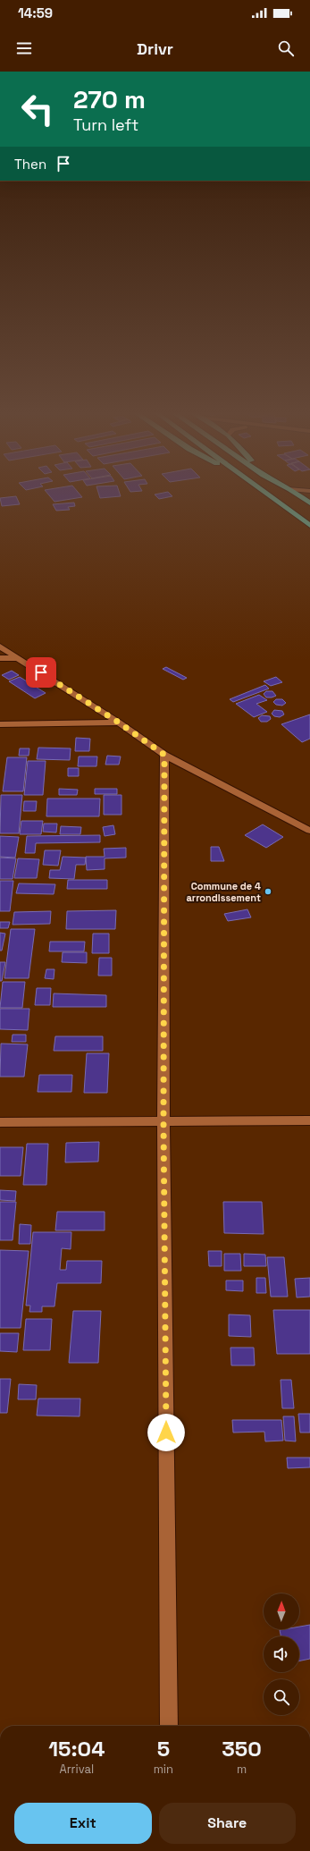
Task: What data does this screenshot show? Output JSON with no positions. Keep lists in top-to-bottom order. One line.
{"places":["Commune de 4 arrondissement"],"north":"top","page":{"status":"14:59","header":"Drivr","turn":["270 m","Turn left"],"then":"Then","eta":["15:04","Arrival","5","min","350","m"],"buttons":["Exit","Share"]}}
